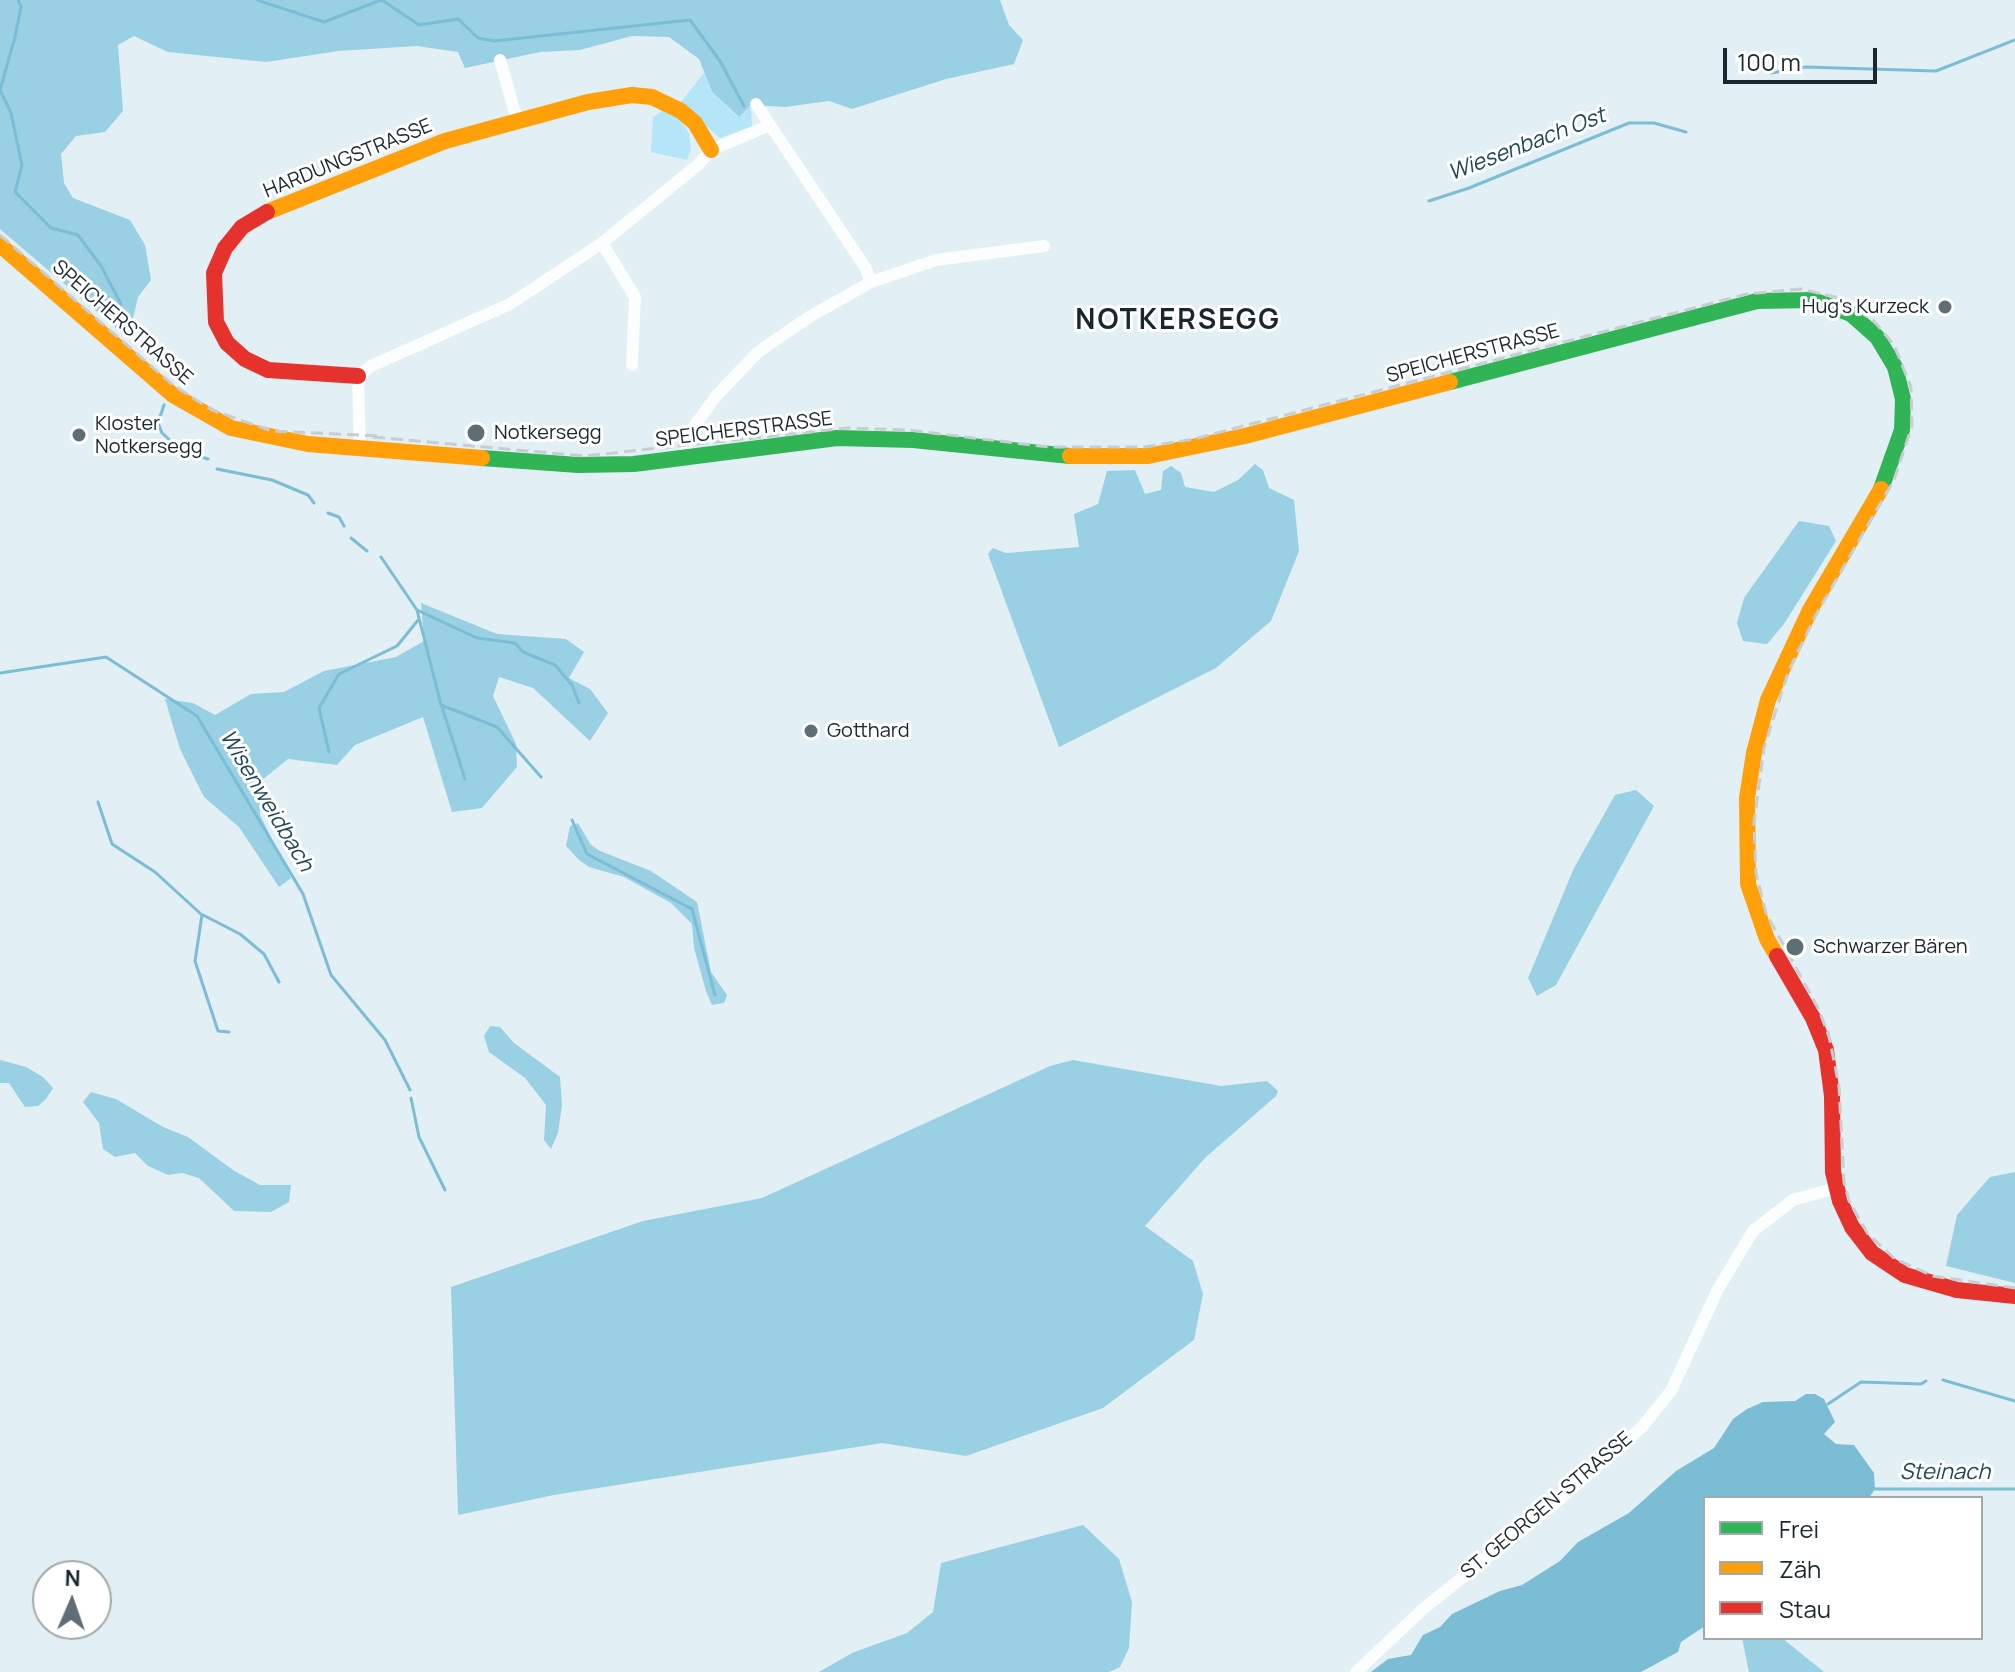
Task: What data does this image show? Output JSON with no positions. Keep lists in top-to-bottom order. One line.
{"streets":{"main road":["HARDUNGSTRASSE","SPEICHERSTRASSE"],"street":["ST. GEORGEN-STRASSE"]},"crossings":[["SPEICHERSTRASSE","ST. GEORGEN-STRASSE"]],"districts":["NOTKERSEGG"],"water":["Wiesenbach Ost","Wisenweidbach","Steinach"],"places":["Hug's Kurzeck","Notkersegg","Kloster Notkersegg","Gotthard","Schwarzer Bären"],"legend":["Frei","Zäh","Stau"],"scale_bar":"100 m","north":"top"}
